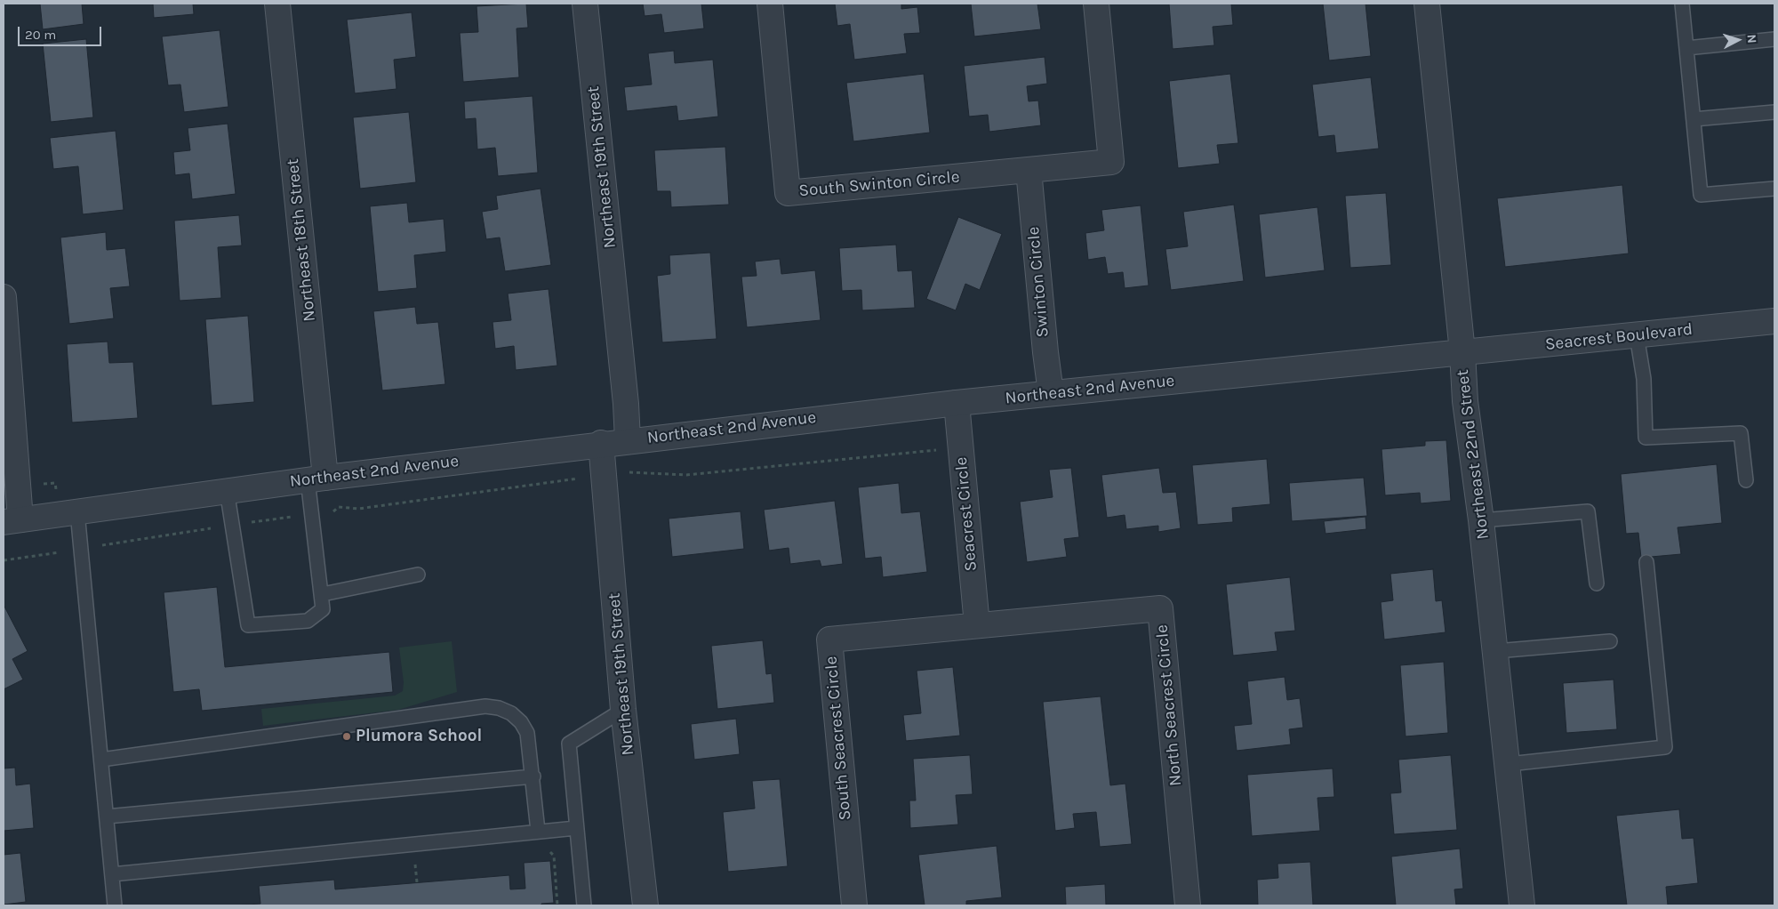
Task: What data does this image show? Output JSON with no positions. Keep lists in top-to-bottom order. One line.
{"streets":{"street":["Northeast 19th Street","South Swinton Circle","Northeast 18th Street","Swinton Circle","Seacrest Boulevard","Northeast 2nd Avenue","Northeast 22nd Street","Seacrest Circle","North Seacrest Circle","South Seacrest Circle"]},"crossings":[["Northeast 19th Street","Northeast 2nd Avenue"],["South Swinton Circle","Swinton Circle"],["Northeast 18th Street","Northeast 2nd Avenue"],["Swinton Circle","Northeast 2nd Avenue"],["Seacrest Boulevard","Northeast 2nd Avenue"],["Seacrest Boulevard","Northeast 22nd Street"],["Northeast 2nd Avenue","Northeast 22nd Street"],["Northeast 2nd Avenue","Seacrest Circle"],["Seacrest Circle","North Seacrest Circle"],["Seacrest Circle","South Seacrest Circle"],["North Seacrest Circle","South Seacrest Circle"]],"places":["Plumora School"],"scale_bar":"20 m","north":"right"}
